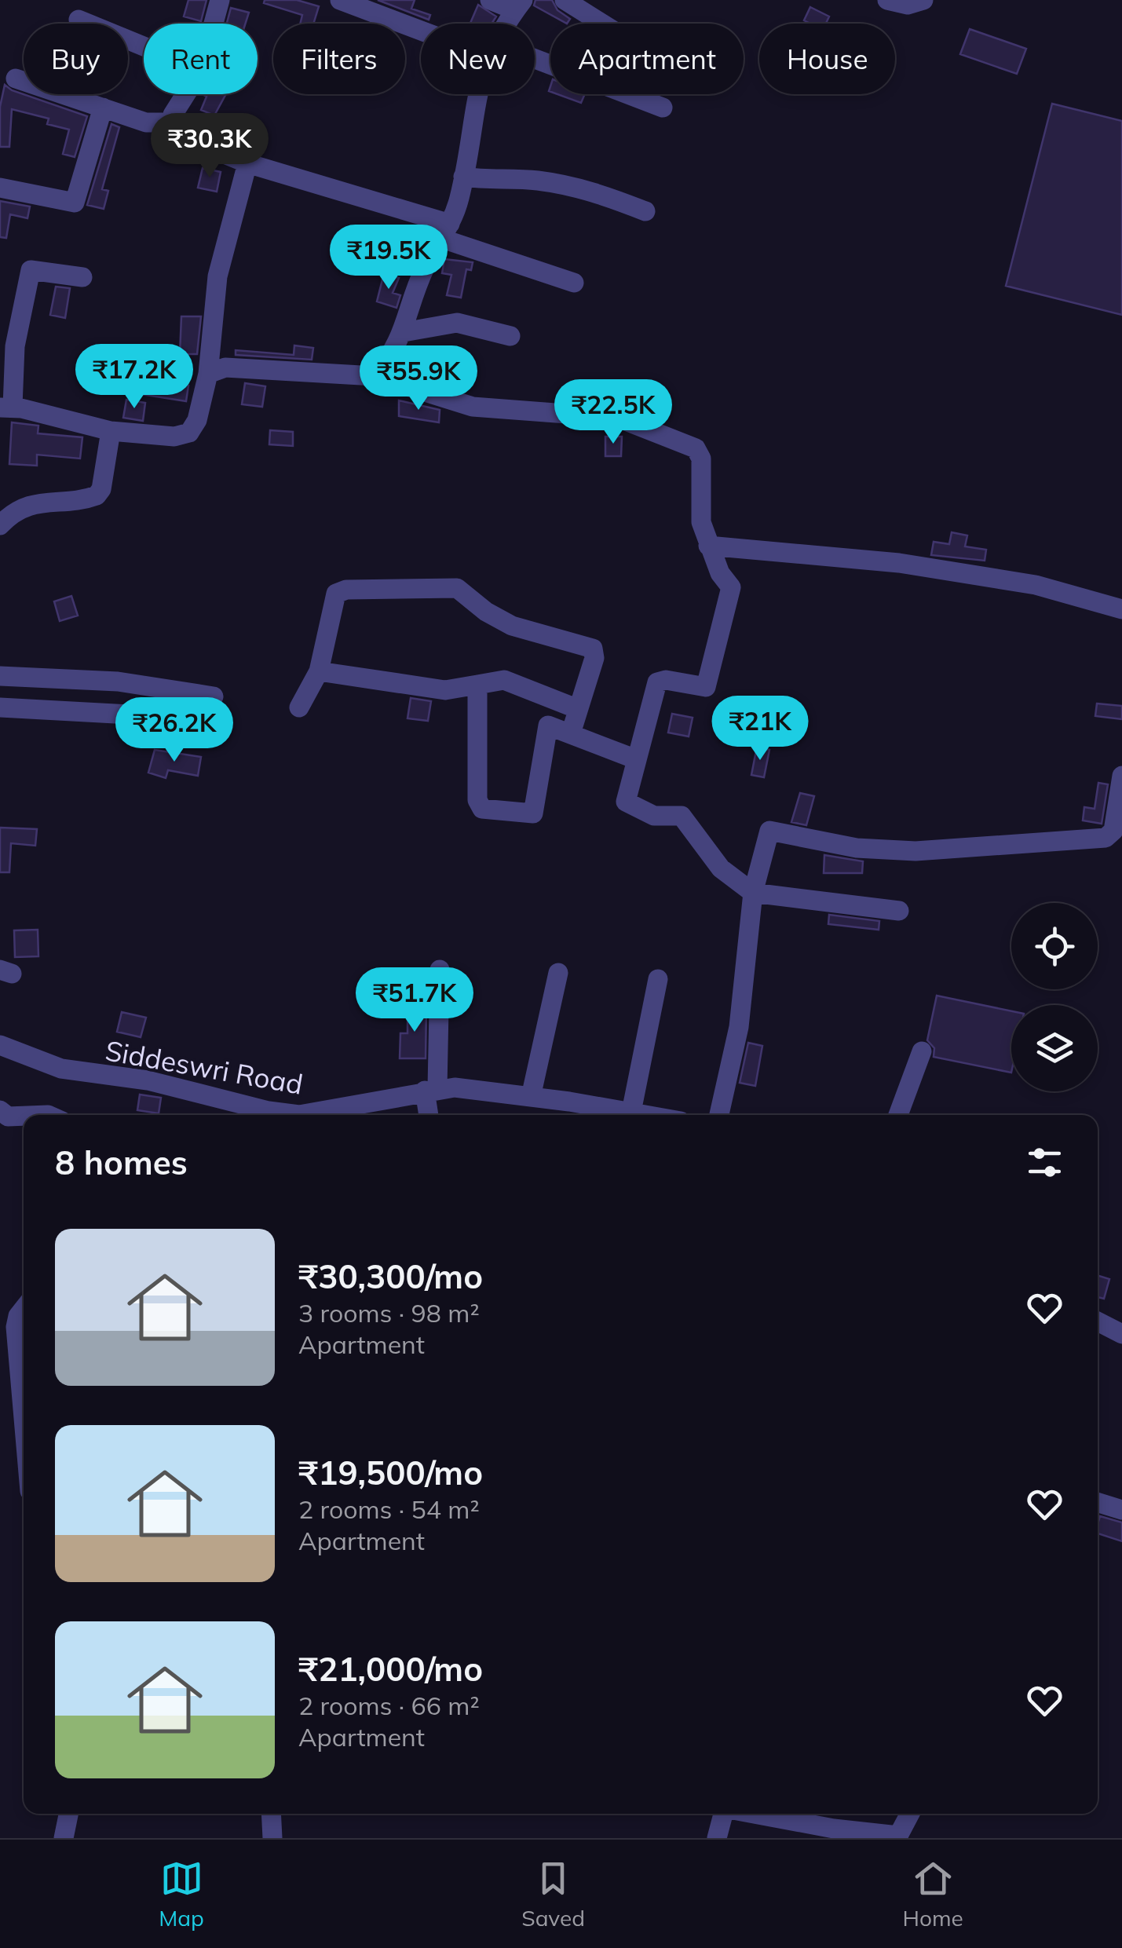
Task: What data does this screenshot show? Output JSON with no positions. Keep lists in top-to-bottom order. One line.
{"streets":{"street":["Siddeswri Road"]},"page":{"chip":["Buy","Rent","Filters","New","Apartment","House"],"price":["₹30.3K","₹19.5K","₹17.2K","₹55.9K","₹22.5K","₹21K","₹26.2K","₹51.7K"],"heading":"8 homes","list":[{"name":"₹30,300/mo","note":"3 rooms · 98 m² · Apartment"},{"name":"₹19,500/mo","note":"2 rooms · 54 m² · Apartment"},{"name":"₹21,000/mo","note":"2 rooms · 66 m² · Apartment"}],"tabs":["Map","Saved","Home"]}}
